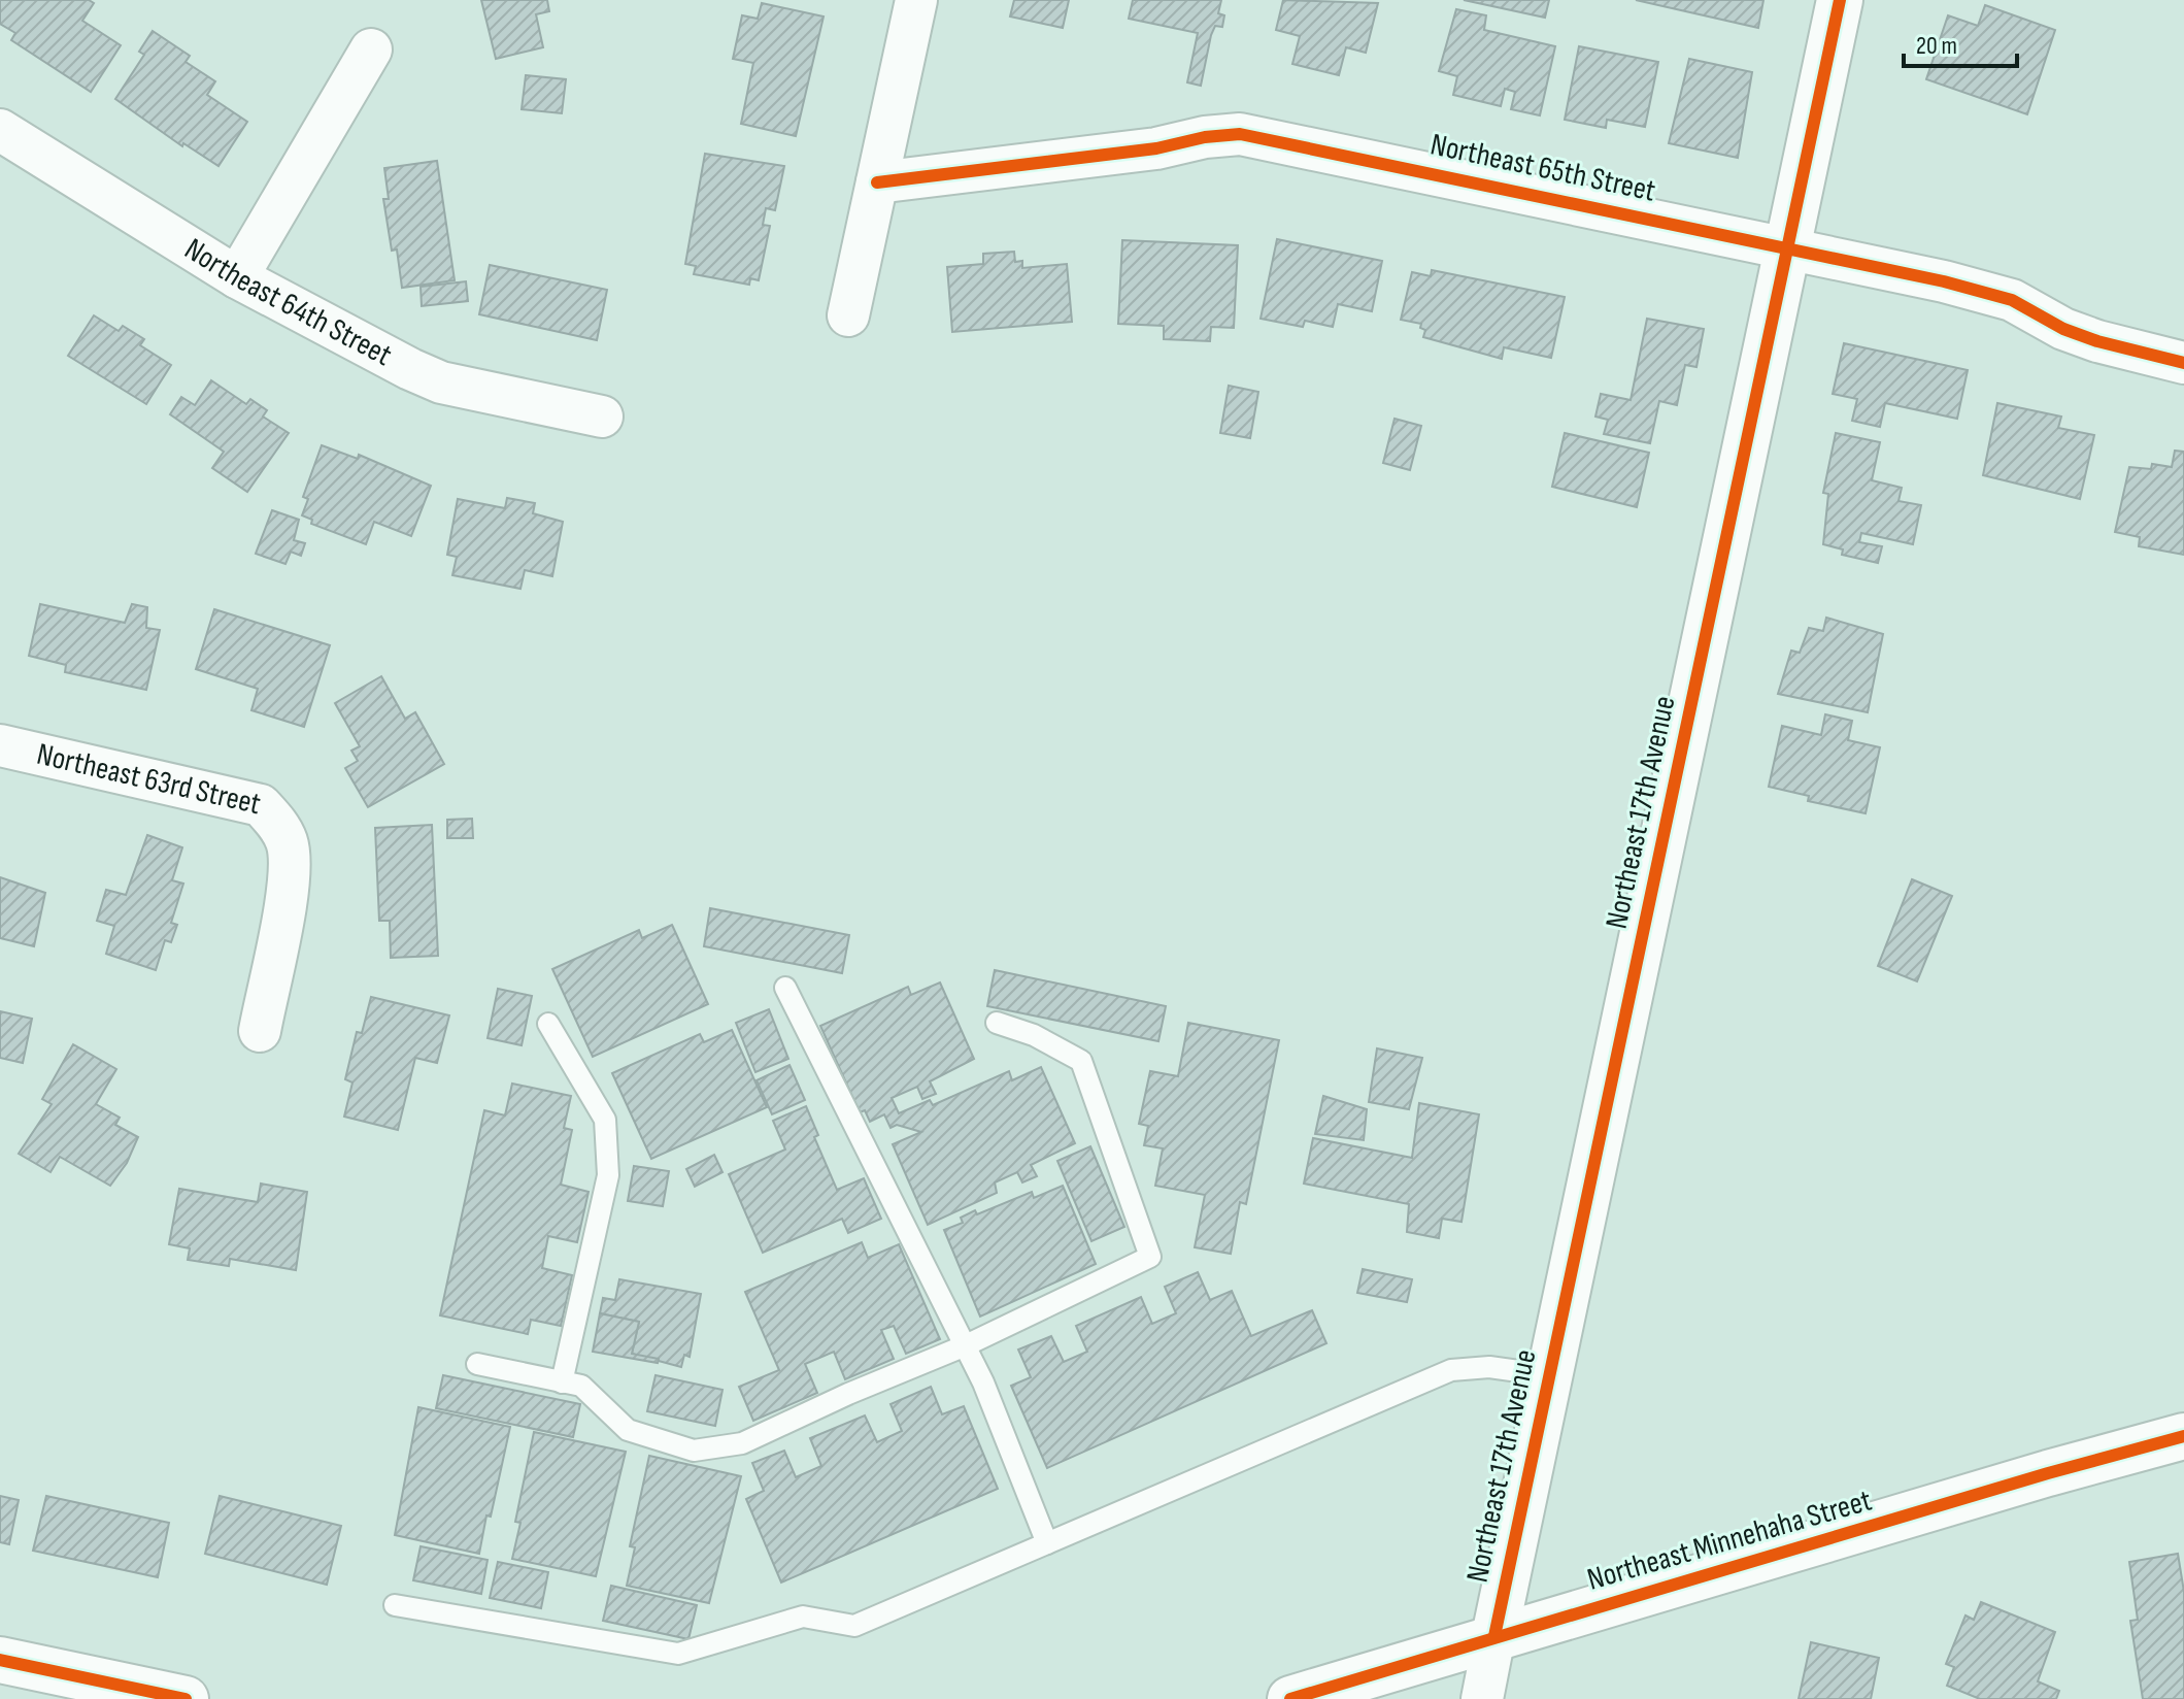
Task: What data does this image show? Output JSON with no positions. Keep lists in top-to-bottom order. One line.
{"streets":{"street":["Northeast 65th Street","Northeast 64th Street","Northeast 63rd Street","Northeast 17th Avenue","Northeast Minnehaha Street"]},"crossings":[["Northeast 65th Street","Northeast 17th Avenue"],["Northeast 17th Avenue","Northeast Minnehaha Street"]],"scale_bar":"20 m"}
